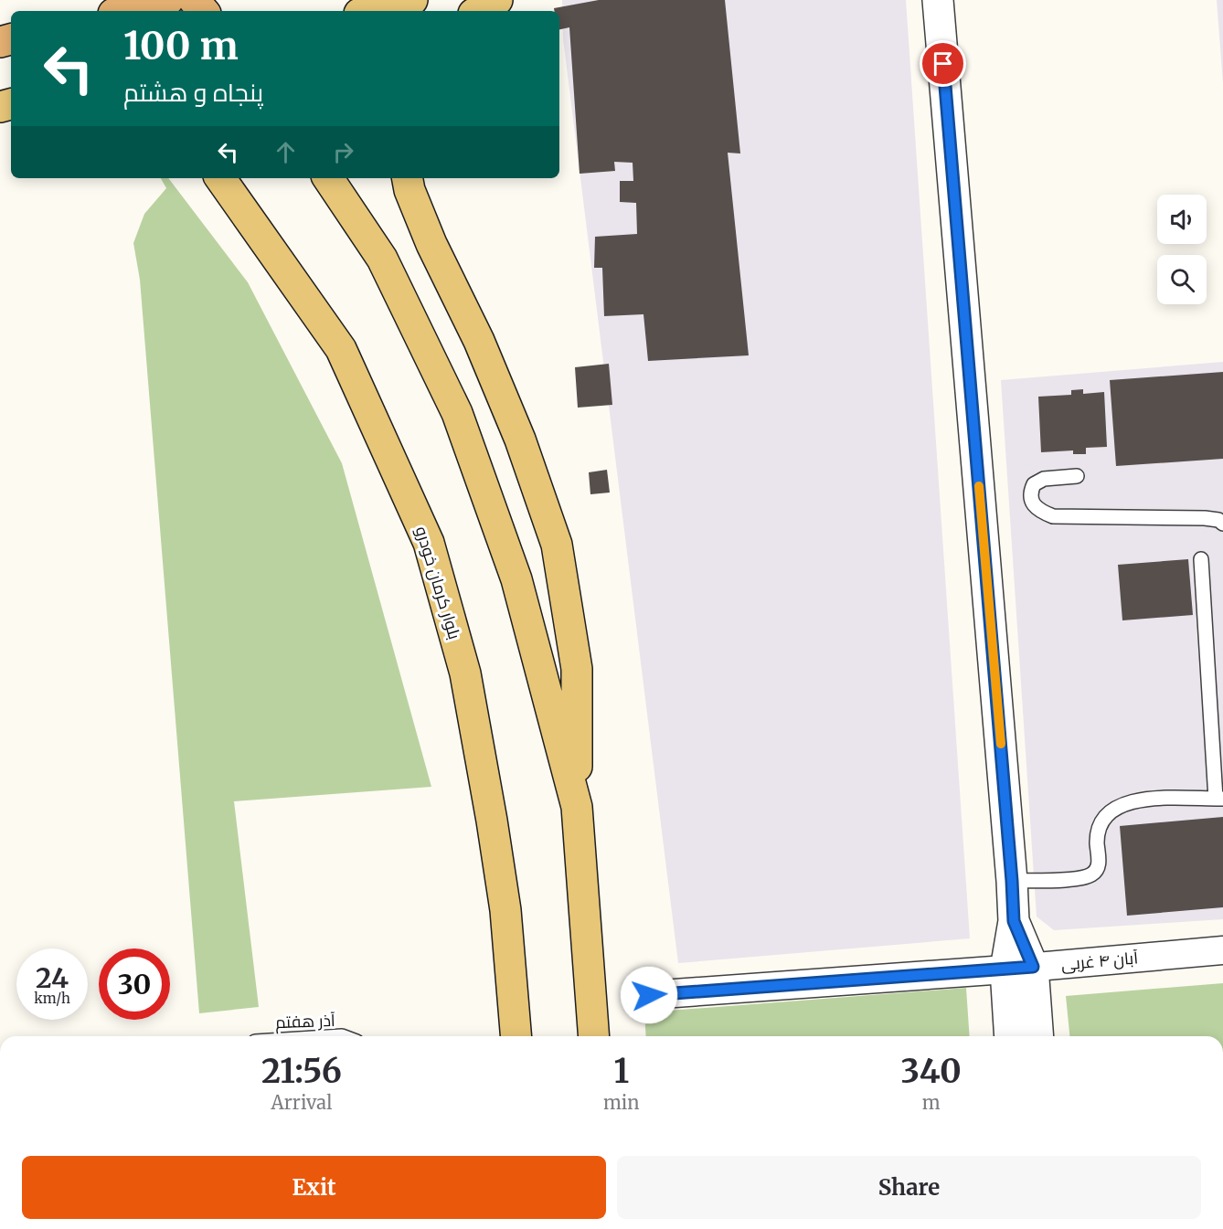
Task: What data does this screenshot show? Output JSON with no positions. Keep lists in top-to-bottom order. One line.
{"streets":{"main road":["بلوار کرمان خودرو"],"street":["آبان ۴ غربی"]},"page":{"turn":["100 m","پنجاه و هشتم"],"speed":"24 km/h","limit":"30","eta":["21:56","Arrival","1","min","340","m"],"buttons":["Exit","Share"]}}
